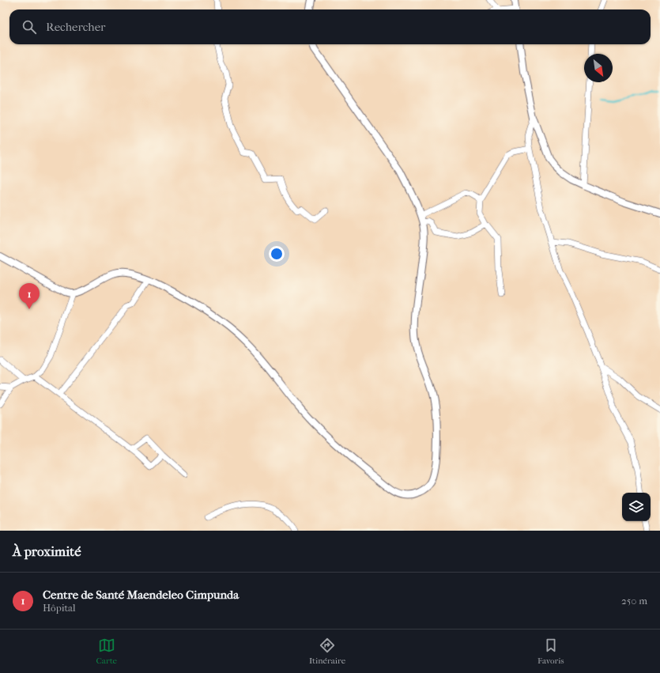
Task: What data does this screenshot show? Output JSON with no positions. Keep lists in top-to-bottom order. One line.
{"north":"bottom right","page":{"search":"Rechercher","pins":"1","heading":"À proximité","list":[{"mark":"1","name":"Centre de Santé Maendeleo Cimpunda","note":"Hôpital","value":"250 m"}],"nav":["Carte","Itinéraire","Favoris"]}}
